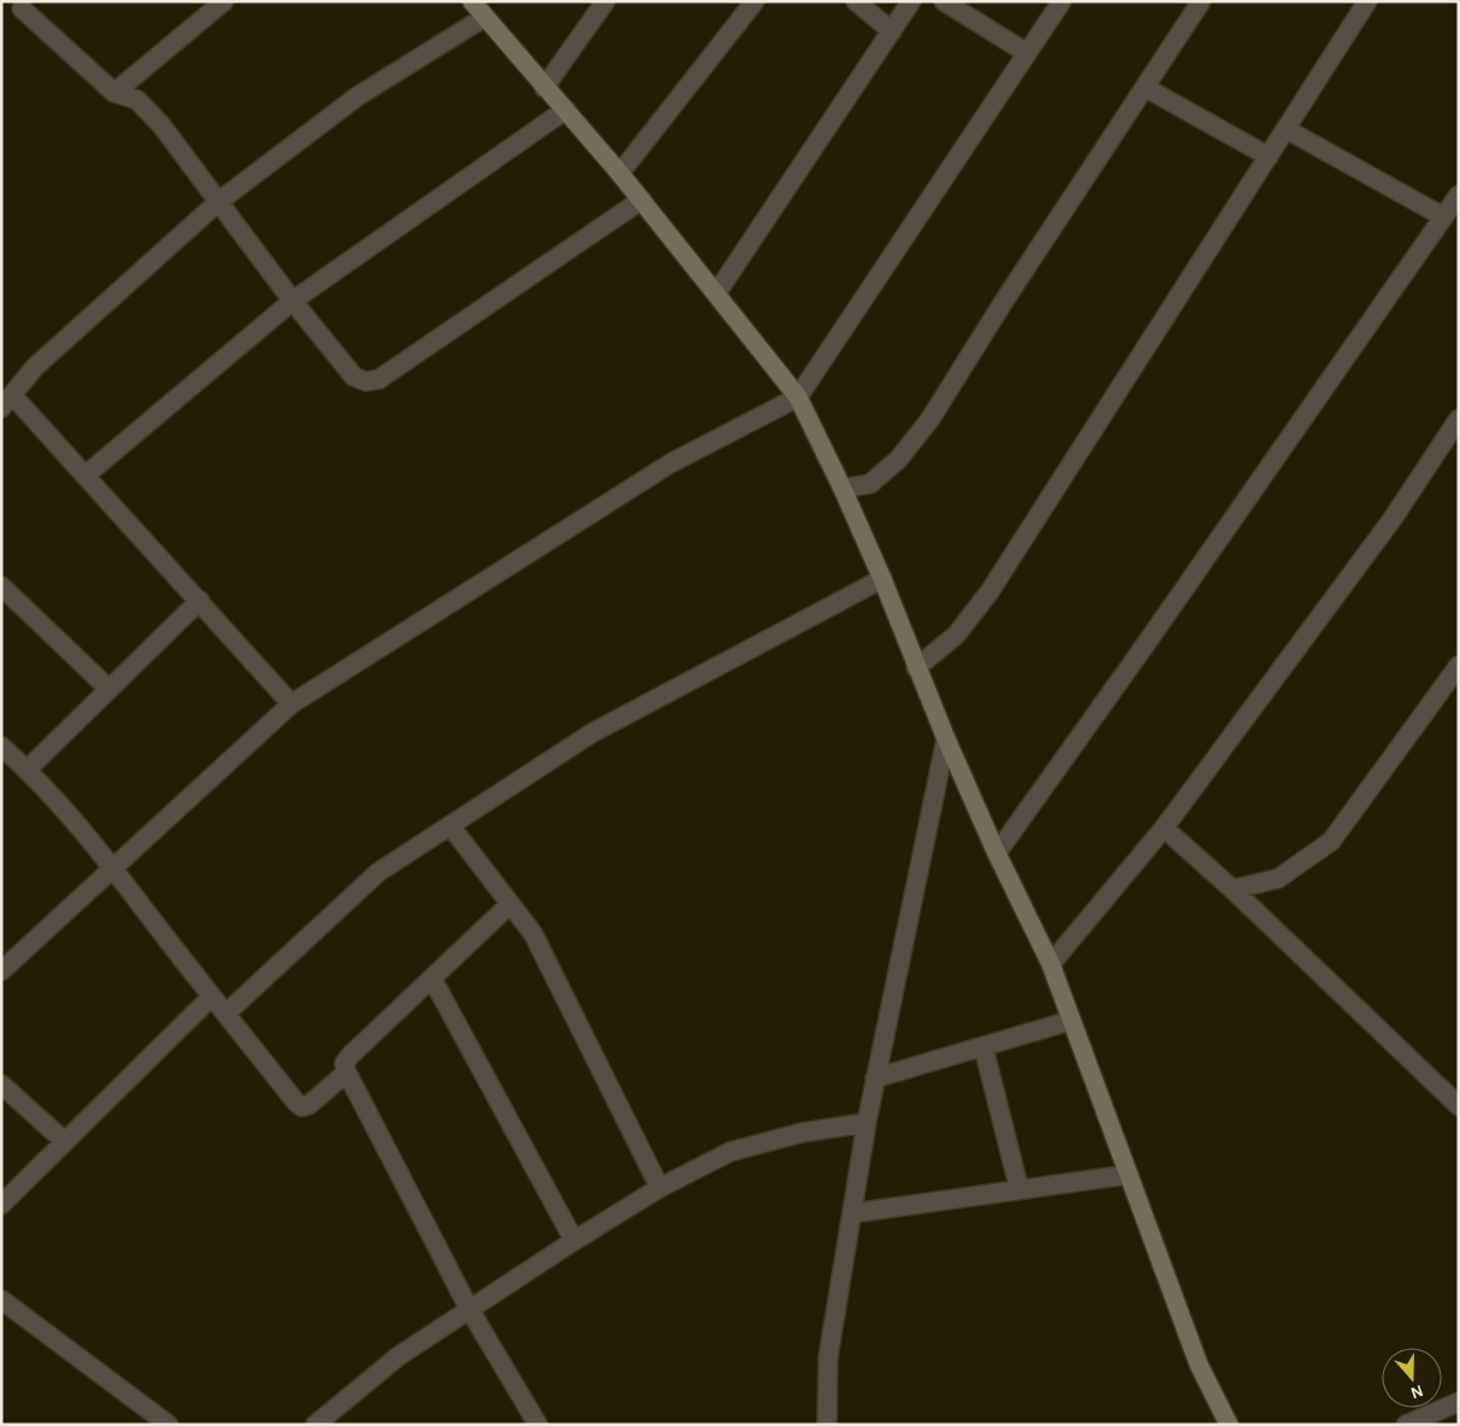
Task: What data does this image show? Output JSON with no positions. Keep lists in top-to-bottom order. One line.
{"north":"bottom"}
